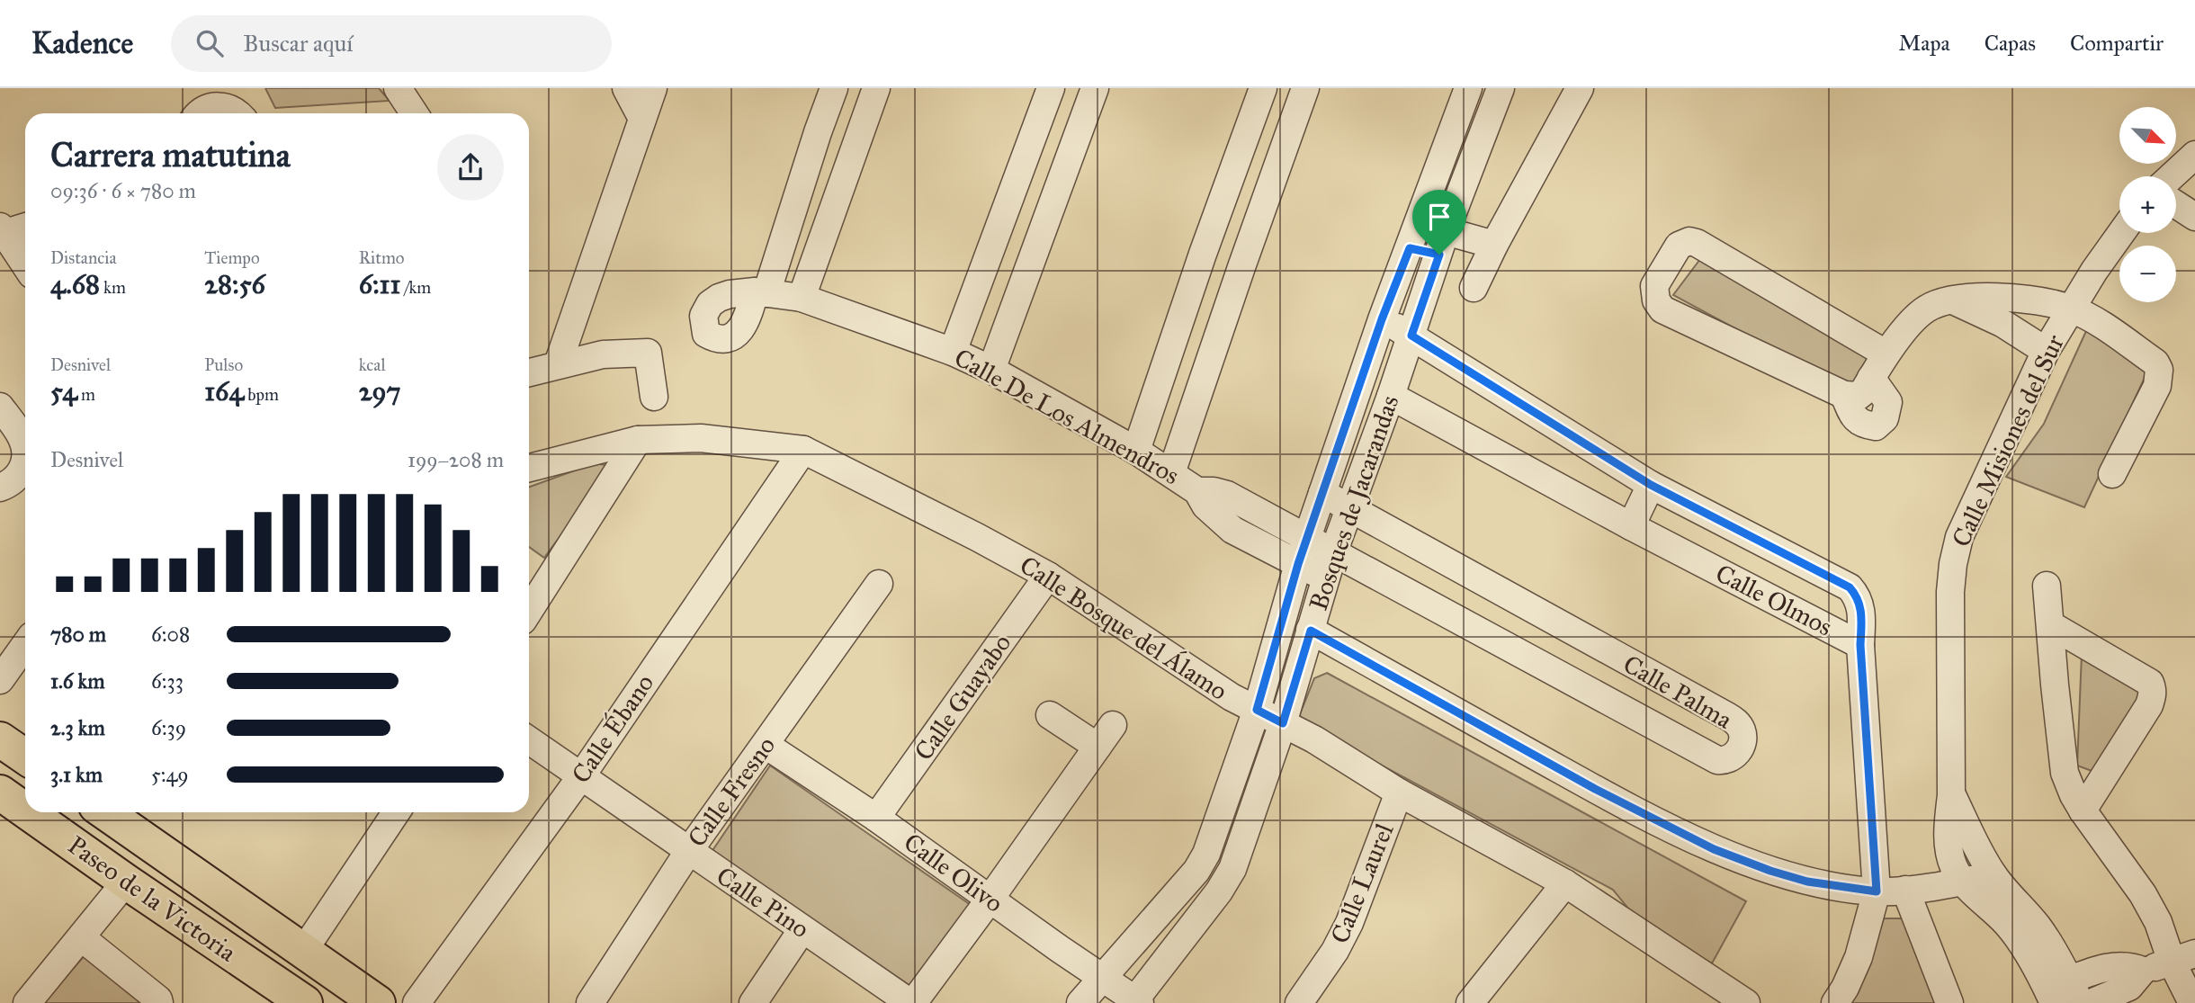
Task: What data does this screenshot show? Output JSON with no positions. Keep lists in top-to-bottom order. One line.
{"streets":{"main road":["Paseo de la Victoria"],"street":["Calle De Los Almendros","Calle Misiones del Sur","Bosques de Jacarandas","Calle Olmos","Calle Bosque del Álamo","Calle Palma","Calle Guayabo","Calle Ébano","Calle Fresno","Calle Olivo","Calle Laurel","Calle Pino"]},"crossings":[["Calle De Los Almendros","Bosques de Jacarandas"],["Calle De Los Almendros","Calle Palma"],["Bosques de Jacarandas","Calle Olmos"],["Bosques de Jacarandas","Calle Bosque del Álamo"],["Bosques de Jacarandas","Calle Palma"],["Bosques de Jacarandas","Calle Olivo"],["Calle Bosque del Álamo","Calle Guayabo"],["Calle Bosque del Álamo","Calle Ébano"],["Calle Bosque del Álamo","Calle Laurel"],["Calle Guayabo","Calle Olivo"],["Calle Ébano","Calle Pino"],["Calle Fresno","Calle Olivo"],["Calle Fresno","Calle Pino"]],"north":"bottom right","page":{"header":"Kadence","search":"Buscar aquí","nav":["Mapa","Capas","Compartir"],"map_buttons":["+","−"],"heading":["Carrera matutina","09:36 · 6 × 780 m"],"stats":[["Distancia","4.68 km"],["Tiempo","28:56"],["Ritmo","6:11 /km"],["Desnivel","54 m"],["Pulso","164 bpm"],["kcal","297"]],"chart":["Desnivel","199–208 m"],"list":[{"name":"780 m","note":"6:08"},{"name":"1.6 km","note":"6:33"},{"name":"2.3 km","note":"6:39"},{"name":"3.1 km","note":"5:49"}]}}
